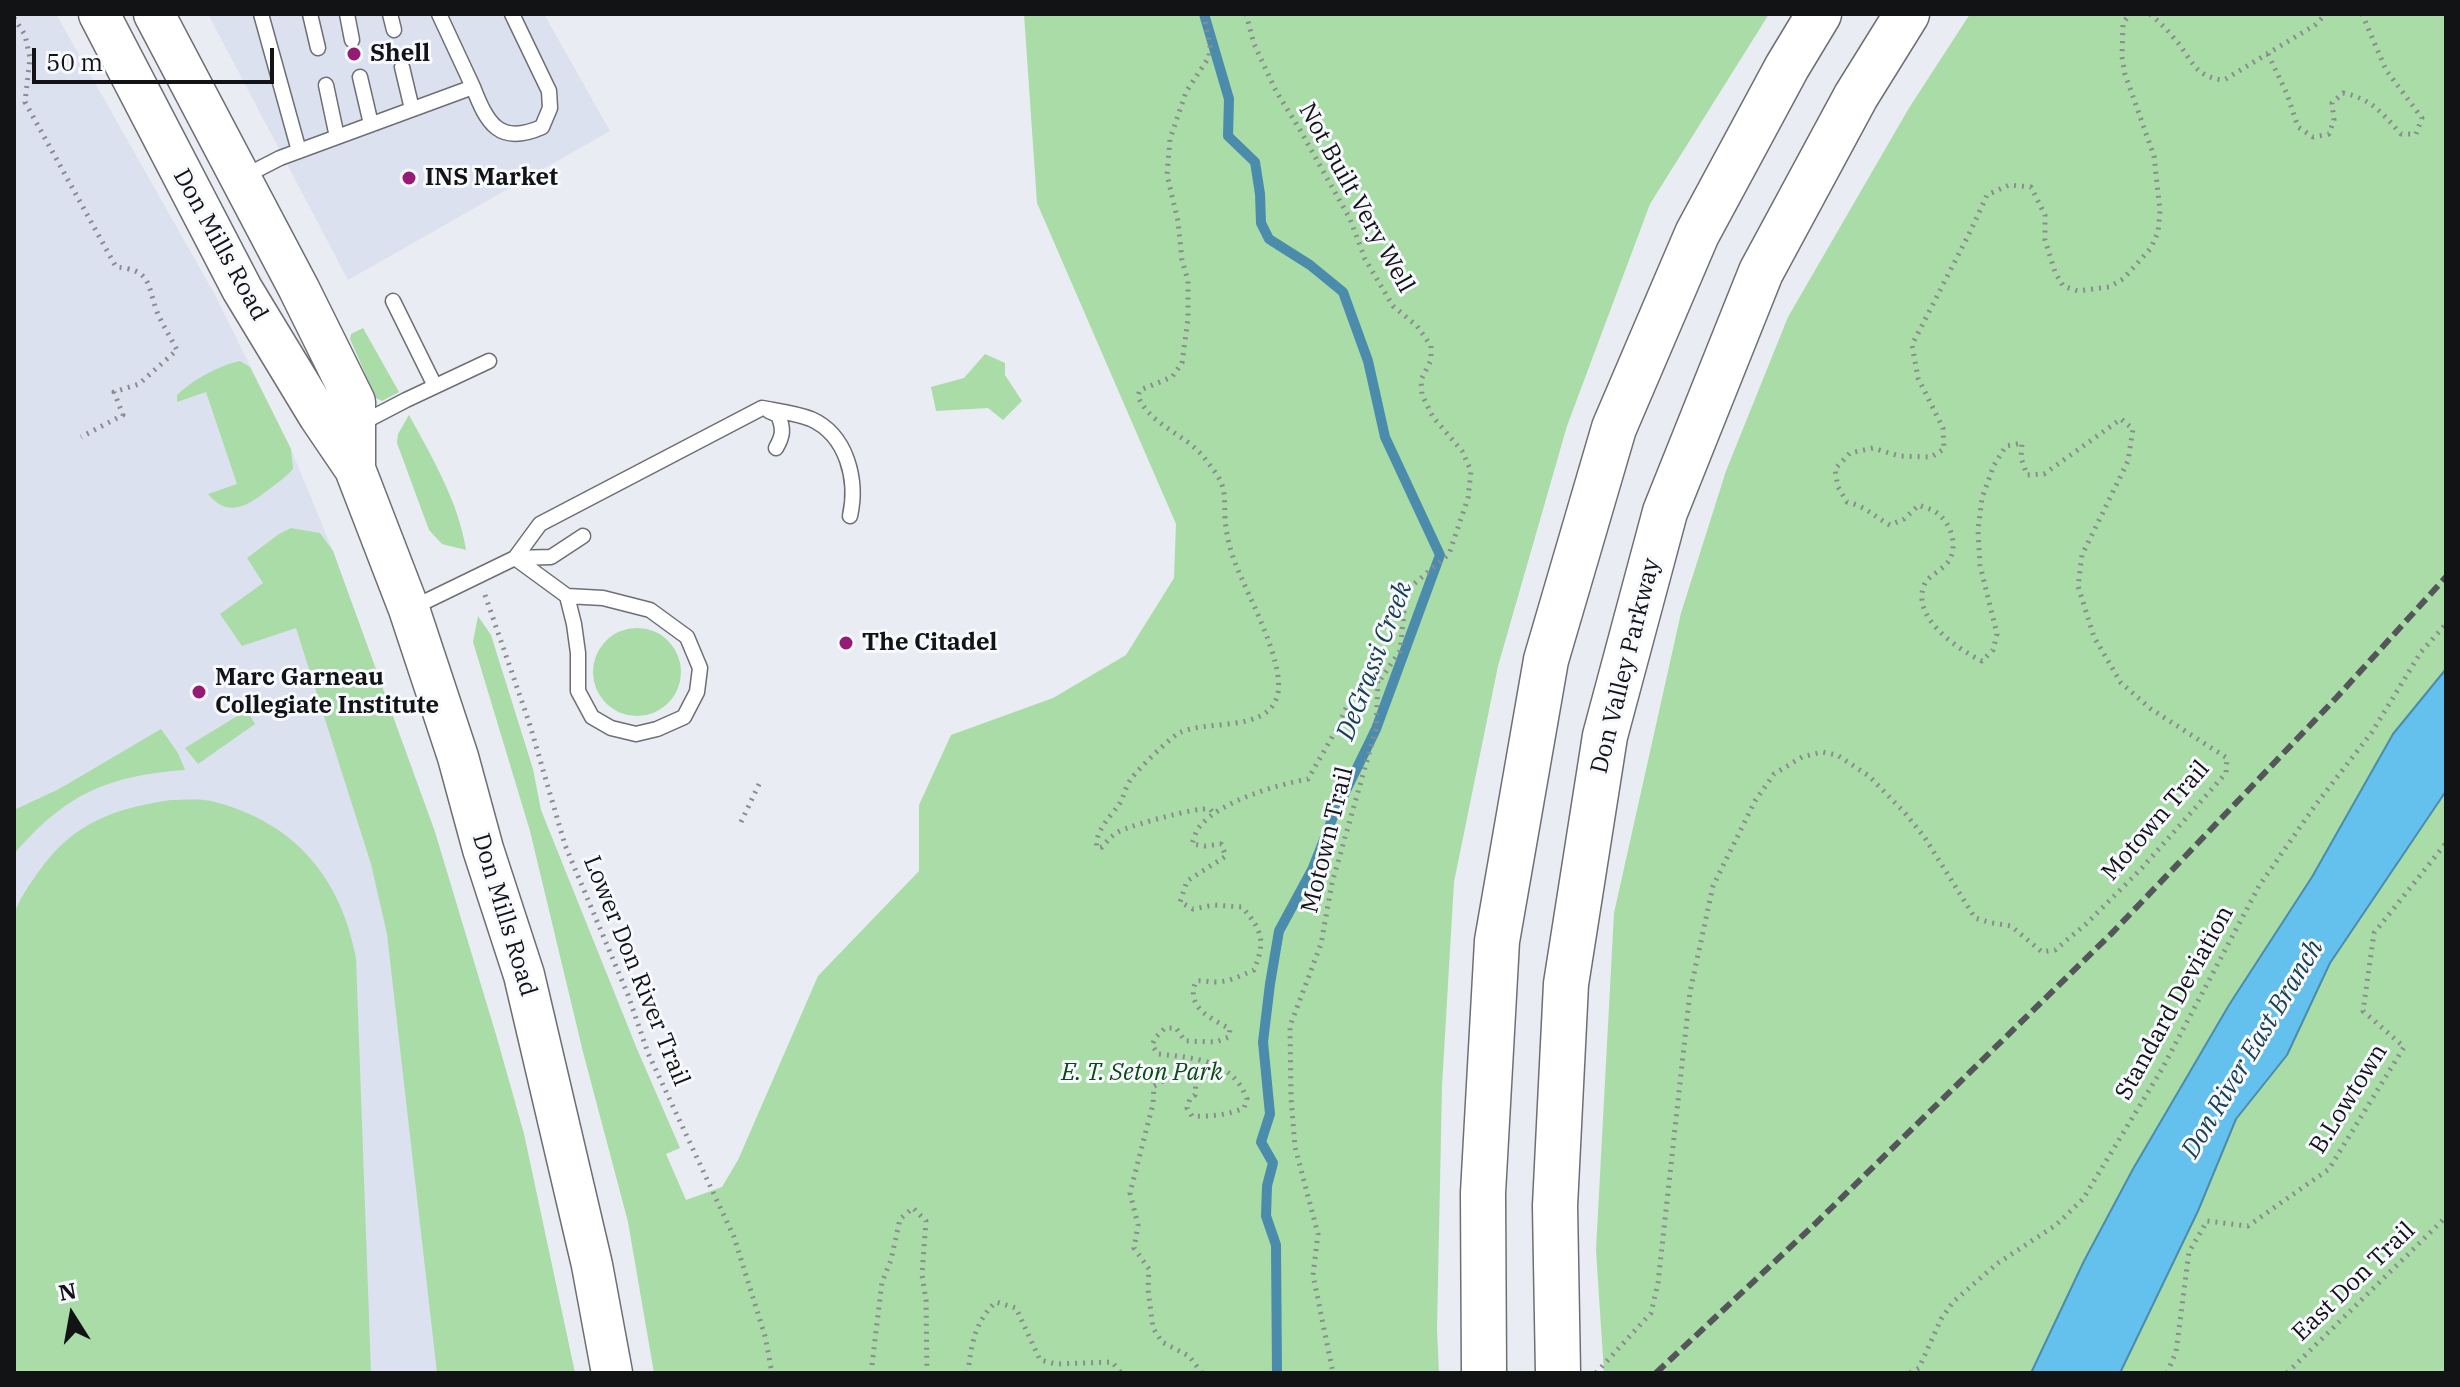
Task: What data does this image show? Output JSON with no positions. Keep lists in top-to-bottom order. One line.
{"streets":{"highway":["Don Valley Parkway"],"main road":["Don Mills Road"],"path":["Not Built Very Well","Motown Trail","Lower Don River Trail","Standard Deviation","B.Lowtown","East Don Trail"]},"crossings":[["Not Built Very Well","Motown Trail"],["Don Valley Parkway","Motown Trail"]],"water":["DeGrassi Creek","Don River East Branch"],"parks":["E. T. Seton Park"],"places":["Shell","INS Market","The Citadel","Marc Garneau Collegiate Institute"],"scale_bar":"50 m","north":"top"}
